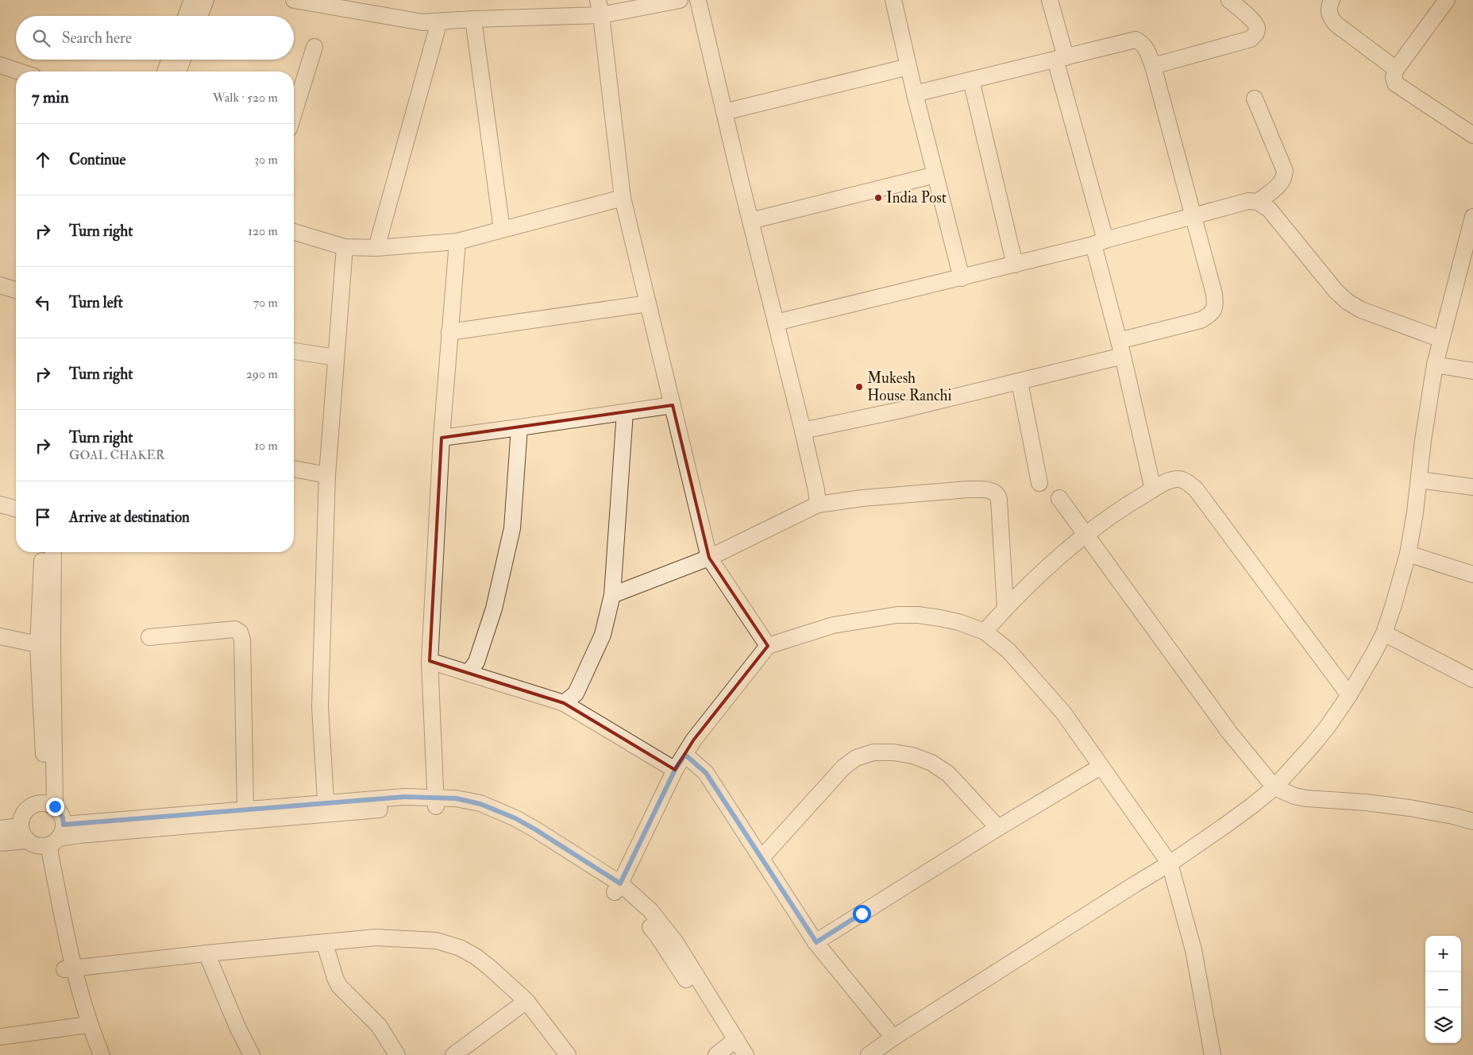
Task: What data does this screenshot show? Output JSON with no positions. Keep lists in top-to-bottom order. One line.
{"places":["India Post","Mukesh House Ranchi"],"page":{"search":"Search here","heading":["7 min","Walk · 520 m"],"list":[["Continue","30 m"],["Turn right","120 m"],["Turn left","70 m"],["Turn right","290 m"],["Turn right","GOAL CHAKER","10 m"],"Arrive at destination"],"map_buttons":["+","−"]}}
